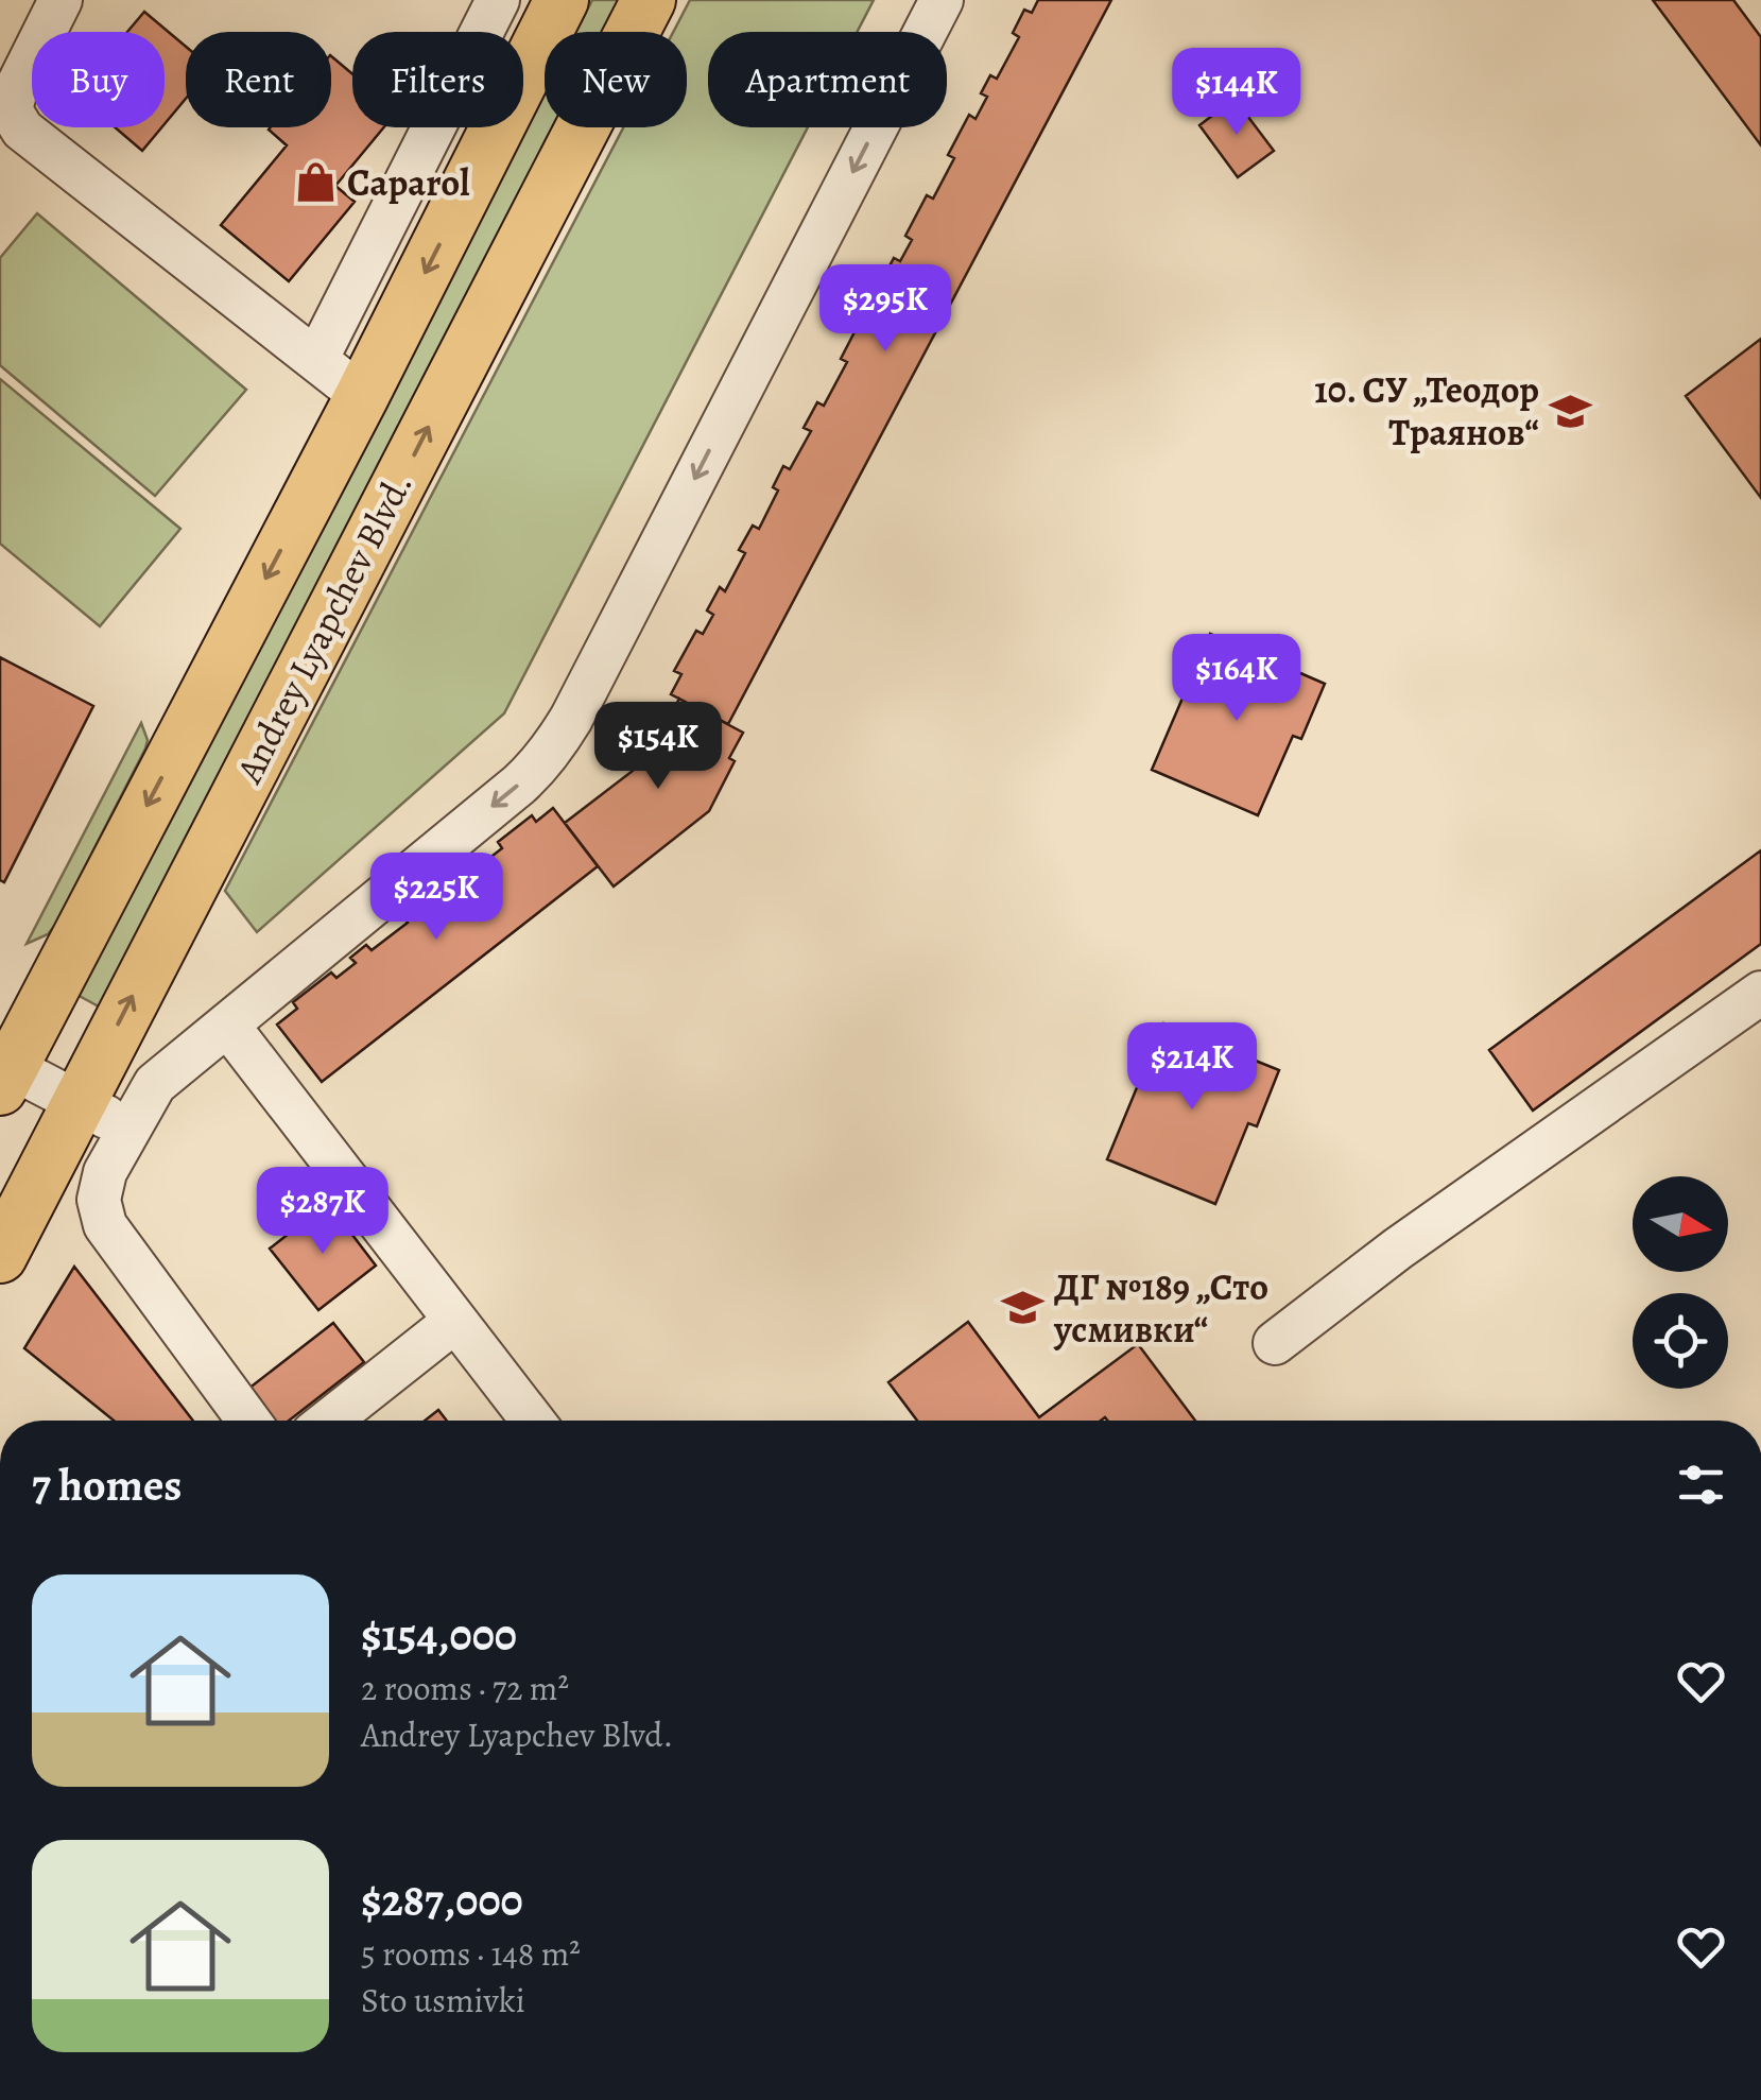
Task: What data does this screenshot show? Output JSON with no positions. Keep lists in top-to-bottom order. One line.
{"streets":{"main road":["Andrey Lyapchev Blvd."]},"places":{"shop":["Caparol"],"school or university":["10. СУ „Теодор Траянов“","ДГ №189 „Сто усмивки“"]},"north":"right","page":{"chip":["Buy","Rent","Filters","New","Apartment"],"price":["$144K","$295K","$164K","$154K","$225K","$214K","$287K"],"heading":"7 homes","list":[{"name":"$154,000","note":"2 rooms · 72 m² · Andrey Lyapchev Blvd."},{"name":"$287,000","note":"5 rooms · 148 m² · Sto usmivki"}]}}
